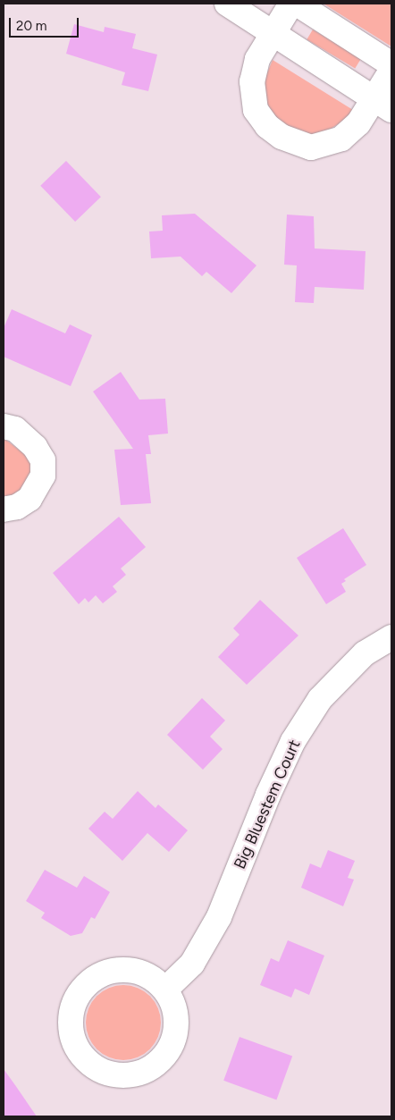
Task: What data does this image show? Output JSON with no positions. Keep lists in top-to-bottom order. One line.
{"streets":{"street":["Big Bluestem Court"]},"scale_bar":"20 m"}
